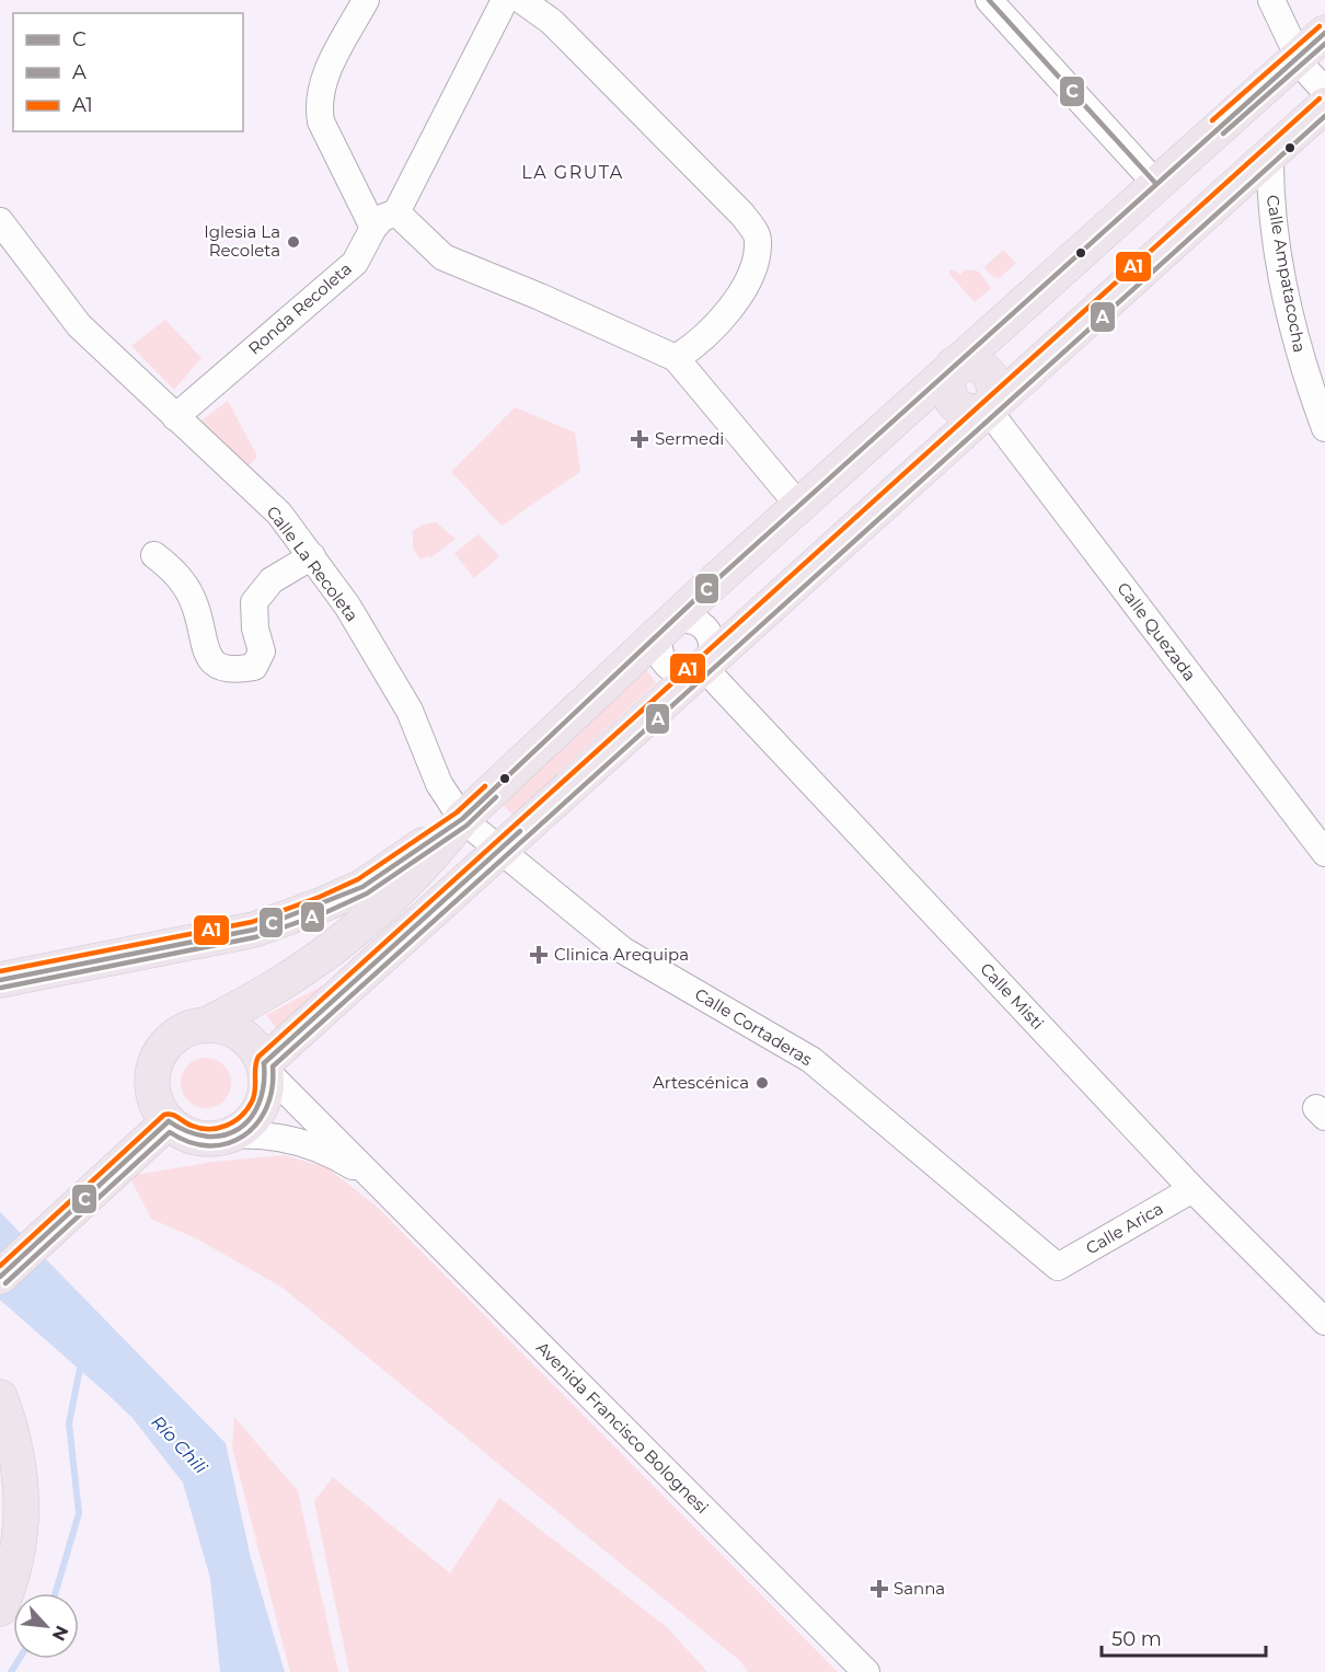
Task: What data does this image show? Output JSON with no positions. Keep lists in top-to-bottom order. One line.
{"streets":{"street":["Calle Ampatacocha","Ronda Recoleta","Calle La Recoleta","Calle Quezada","Calle Misti","Calle Cortaderas","Calle Arica","Avenida Francisco Bolognesi"]},"crossings":[["Ronda Recoleta","Calle La Recoleta"],["Calle La Recoleta","Calle Cortaderas"],["Calle Misti","Calle Arica"],["Calle Cortaderas","Calle Arica"]],"districts":["LA GRUTA"],"water":["Río Chili"],"places":{"other":["Iglesia La Recoleta","Artescénica"],"health":["Sermedi","Clinica Arequipa","Sanna"]},"lines":["transit line C","transit line A1","transit line A"],"legend":["C","A","A1"],"scale_bar":"50 m","north":"bottom right"}
